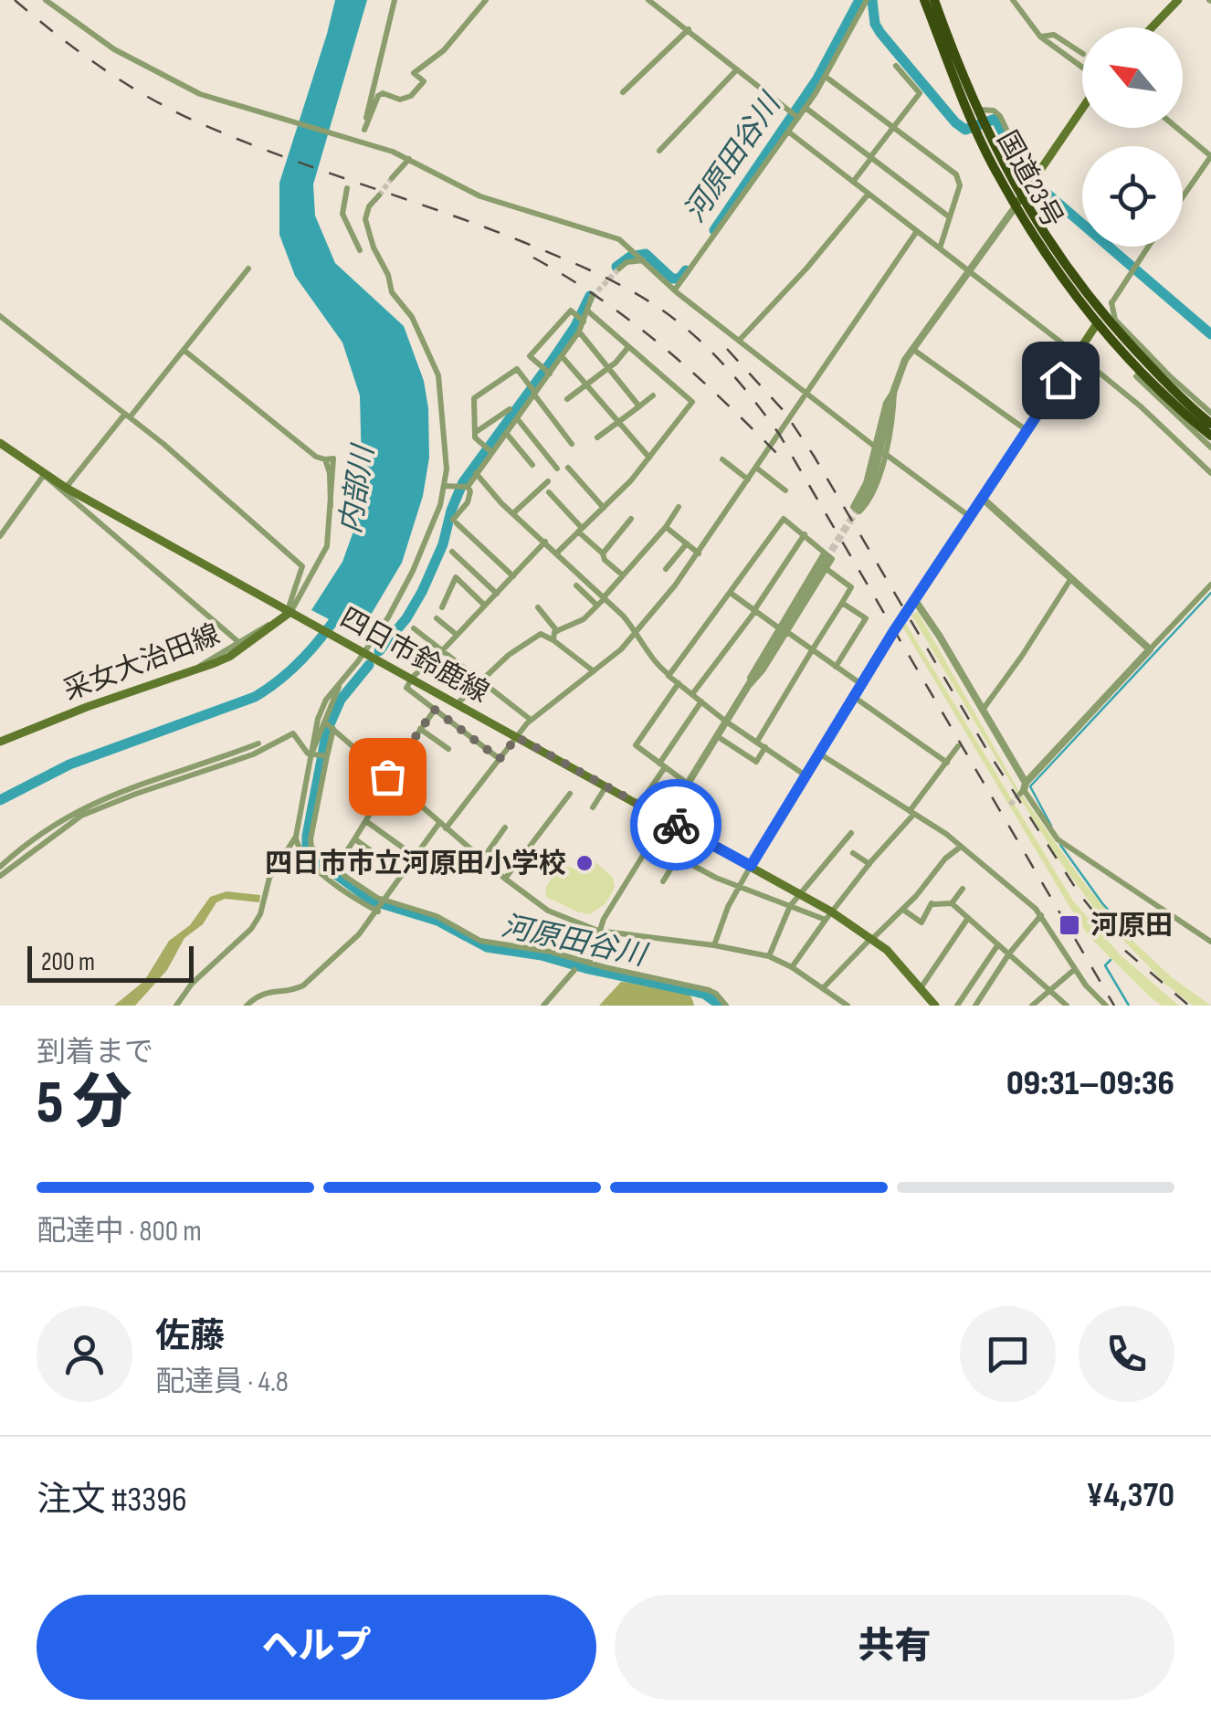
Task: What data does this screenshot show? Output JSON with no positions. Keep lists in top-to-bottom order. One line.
{"streets":{"highway":["国道23号"],"main road":["四日市鈴鹿線","采女大治田線"]},"crossings":[["四日市鈴鹿線","采女大治田線"]],"water":["河原田谷川","内部川"],"places":{"other":["四日市市立河原田小学校"],"transit":["河原田"]},"scale_bar":"200 m","north":"top left","page":{"scale":"200 m","heading":["5 分","到着まで","09:31–09:36"],"panel":["佐藤","配達員 · 4.8","注文 #3396","¥4,370"],"bar":"配達中 · 800 m","buttons":["ヘルプ","共有"]}}
